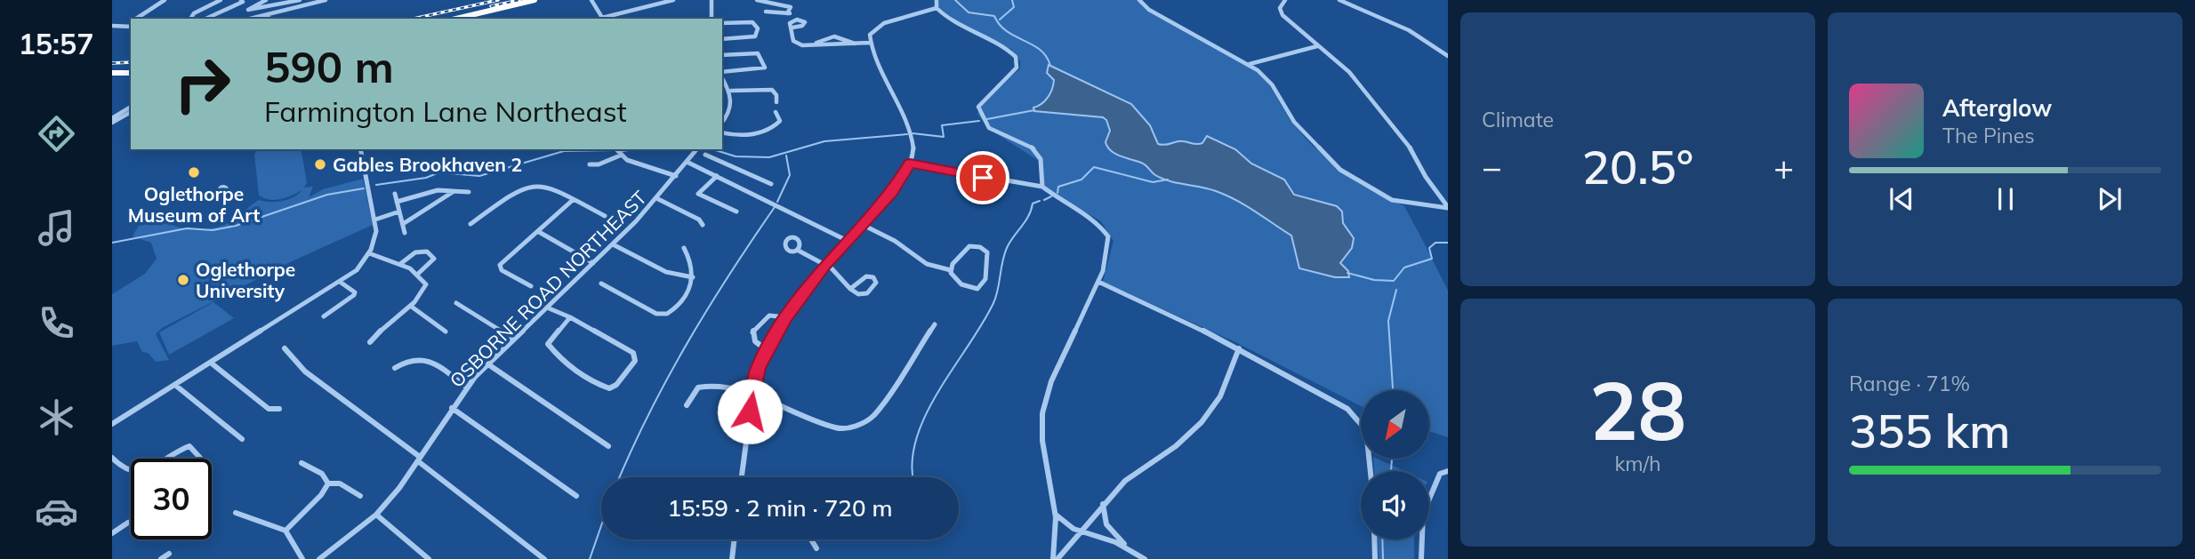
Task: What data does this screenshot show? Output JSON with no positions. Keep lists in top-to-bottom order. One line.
{"streets":{"street":["OSBORNE ROAD NORTHEAST"]},"places":["Gables Brookhaven 2","Oglethorpe Museum of Art","Oglethorpe University"],"north":"bottom left","page":{"tabs":"15:57","tile":["Climate",["28","km/h"],["Range · 71%","355 km"]],"turn":["590 m","Farmington Lane Northeast"],"song":["Afterglow","The Pines"],"heat":["−","20.5°","+"],"limit":"30","trip":"15:59 · 2 min · 720 m"}}
